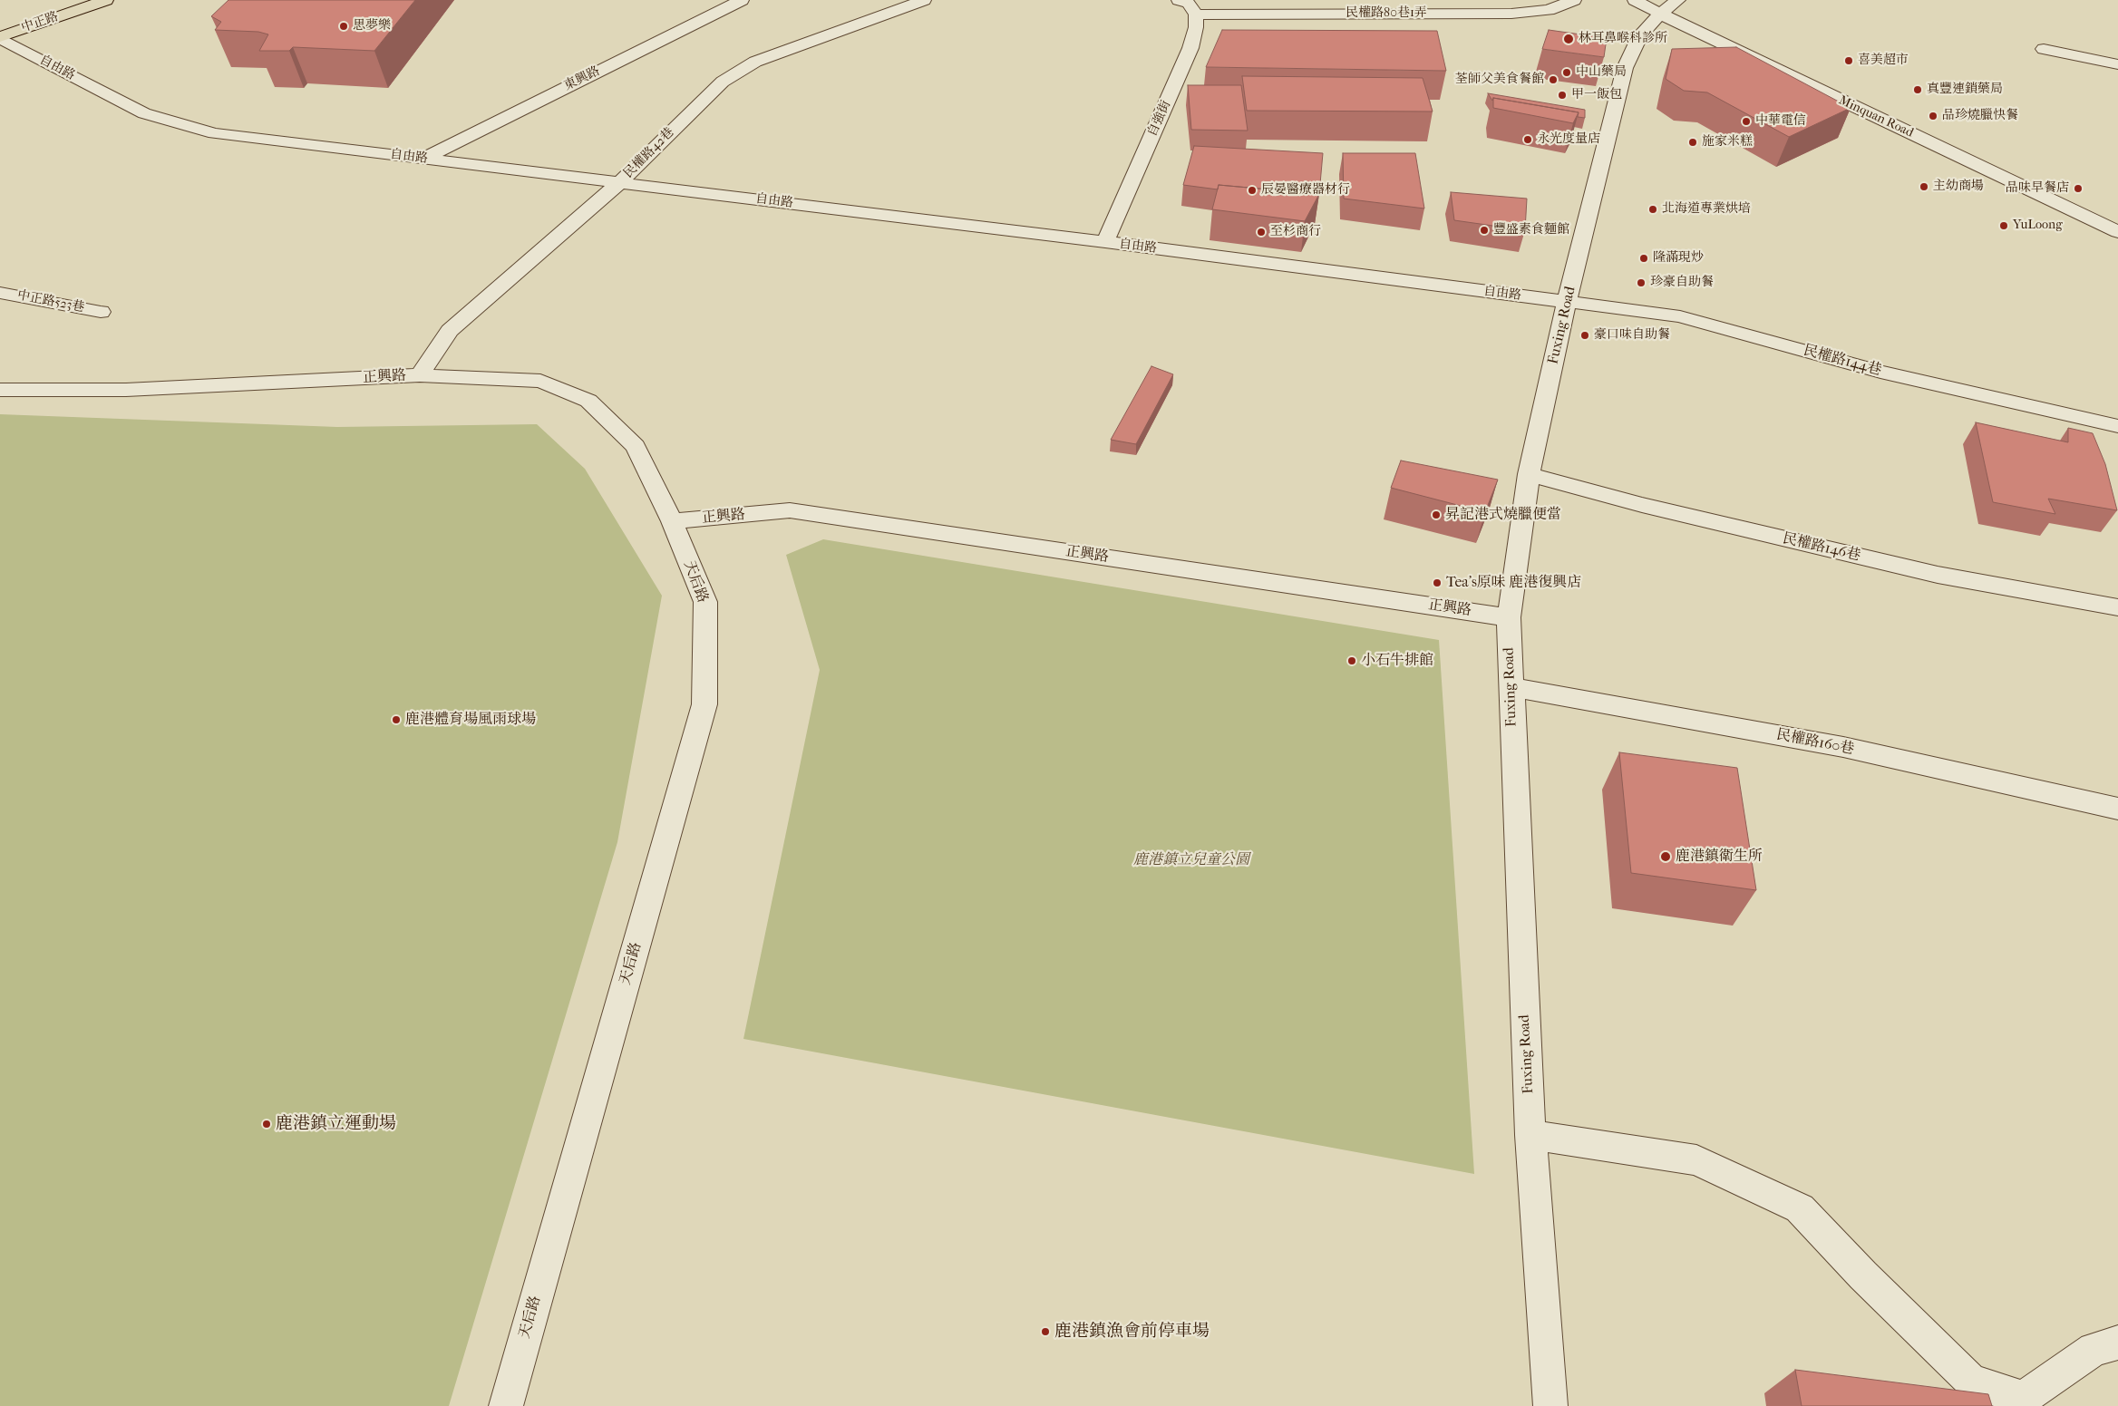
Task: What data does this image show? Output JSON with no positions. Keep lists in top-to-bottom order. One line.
{"streets":{"main road":["中正路"],"street":["民權路80巷1弄","自由路","東興路","Minquan Road","自強街","民權路42巷","中正路523巷","Fuxing Road","民權路144巷","正興路","民權路146巷","天后路","民權路160巷"]},"crossings":[["民權路80巷1弄","自強街"],["中正路","自由路"],["自由路","東興路"],["自由路","自強街"],["自由路","民權路42巷"],["自由路","Fuxing Road"],["自由路","民權路144巷"],["Minquan Road","Fuxing Road"],["民權路42巷","正興路"],["Fuxing Road","民權路144巷"],["Fuxing Road","正興路"],["Fuxing Road","民權路146巷"],["Fuxing Road","民權路160巷"],["正興路","天后路"]],"parks":["鹿港鎮立兒童公園"],"places":["思夢樂","林耳鼻喉科診所","喜美超市","中山藥局","荃師父美食餐館","真豐連鎖藥局","甲一飯包","品珍燒臘快餐","中華電信","永光度量店","施家米糕","主幼商場","品味早餐店","辰晏醫療器材行","北海道專業烘培","YuLoong","豐盛素食麵館","至杉商行","隆滿現炒","珍豪自助餐","豪口味自助餐","昇記港式燒臘便當","Tea's原味 鹿港復興店","小石牛排館","鹿港體育場風雨球場","鹿港鎮衛生所","鹿港鎮立運動場","鹿港鎮漁會前停車場"]}
